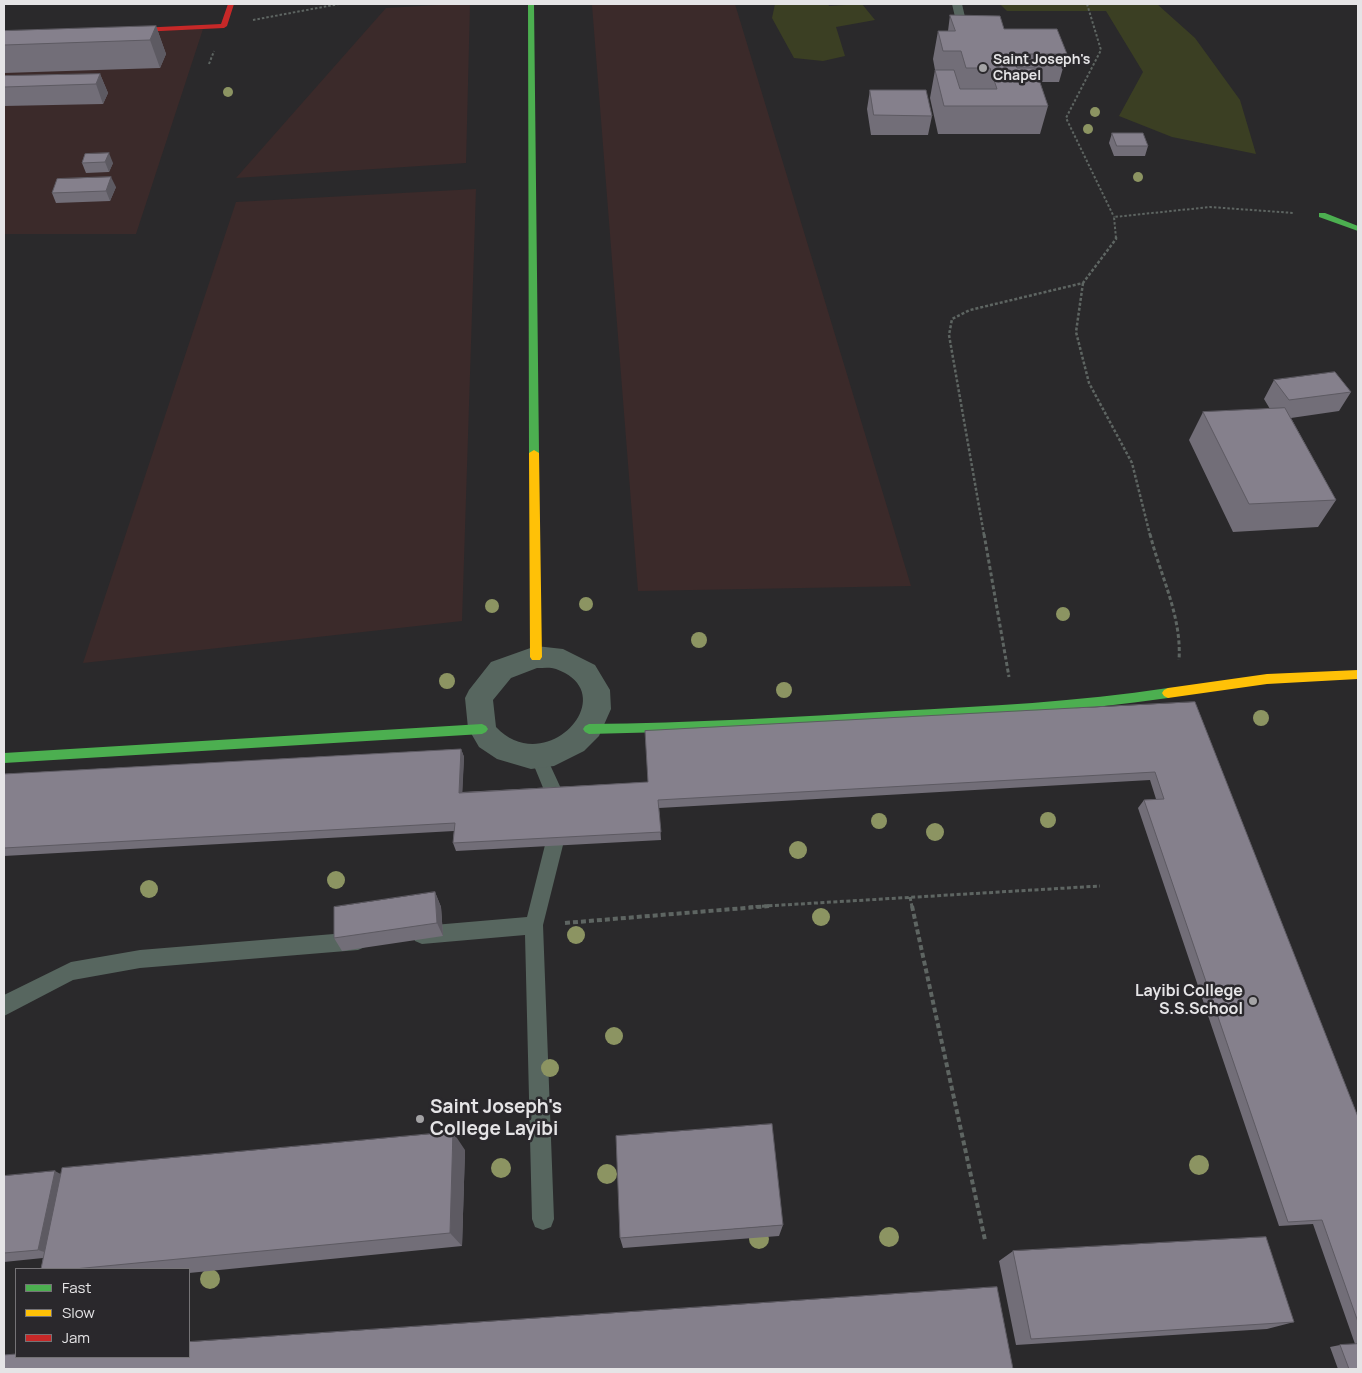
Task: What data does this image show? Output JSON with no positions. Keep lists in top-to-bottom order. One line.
{"places":["Saint Joseph's Chapel","Layibi College S.S.School","Saint Joseph's College Layibi"],"legend":["Fast","Slow","Jam"]}
